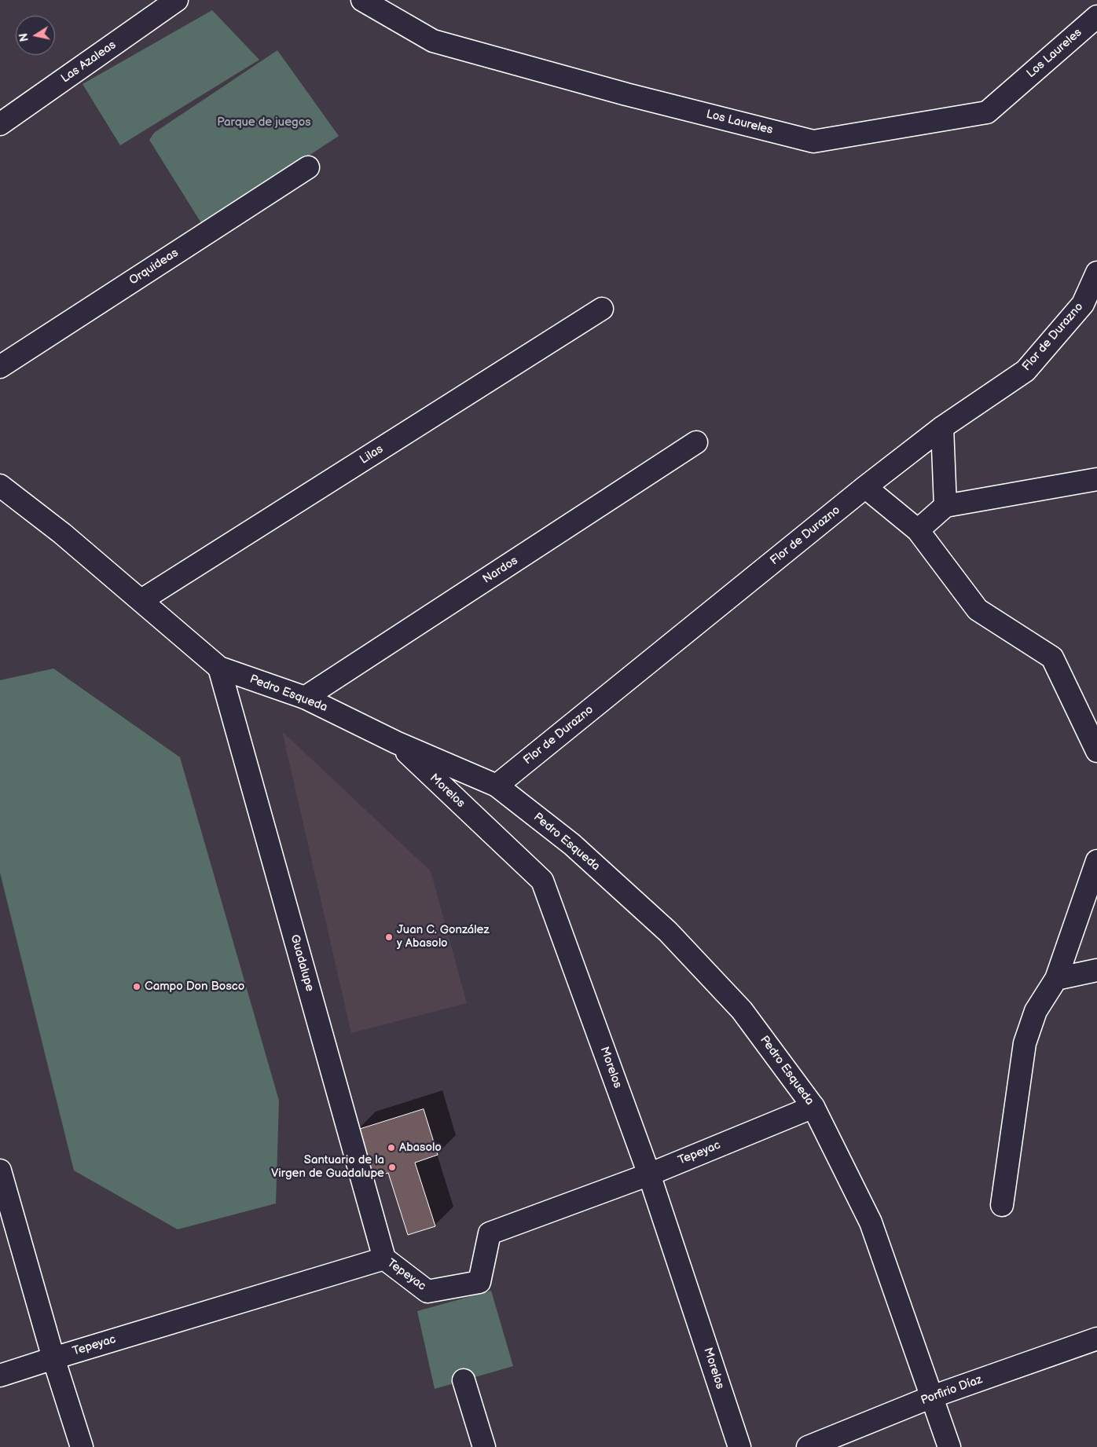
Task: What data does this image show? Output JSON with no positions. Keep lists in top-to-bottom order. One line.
{"streets":{"street":["Los Laureles","Las Azaleas","Orquideas","Flor de Durazno","Lilas","Nardos","Pedro Esqueda","Morelos","Guadalupe","Tepeyac","Porfirio Díaz"]},"crossings":[["Flor de Durazno","Pedro Esqueda"],["Lilas","Pedro Esqueda"],["Nardos","Pedro Esqueda"],["Pedro Esqueda","Morelos"],["Pedro Esqueda","Guadalupe"],["Pedro Esqueda","Tepeyac"],["Pedro Esqueda","Porfirio Díaz"],["Morelos","Tepeyac"],["Guadalupe","Tepeyac"]],"parks":["Parque de juegos"],"places":["Juan C. González y Abasolo","Campo Don Bosco","Abasolo","Santuario de la Virgen de Guadalupe"],"north":"left"}
